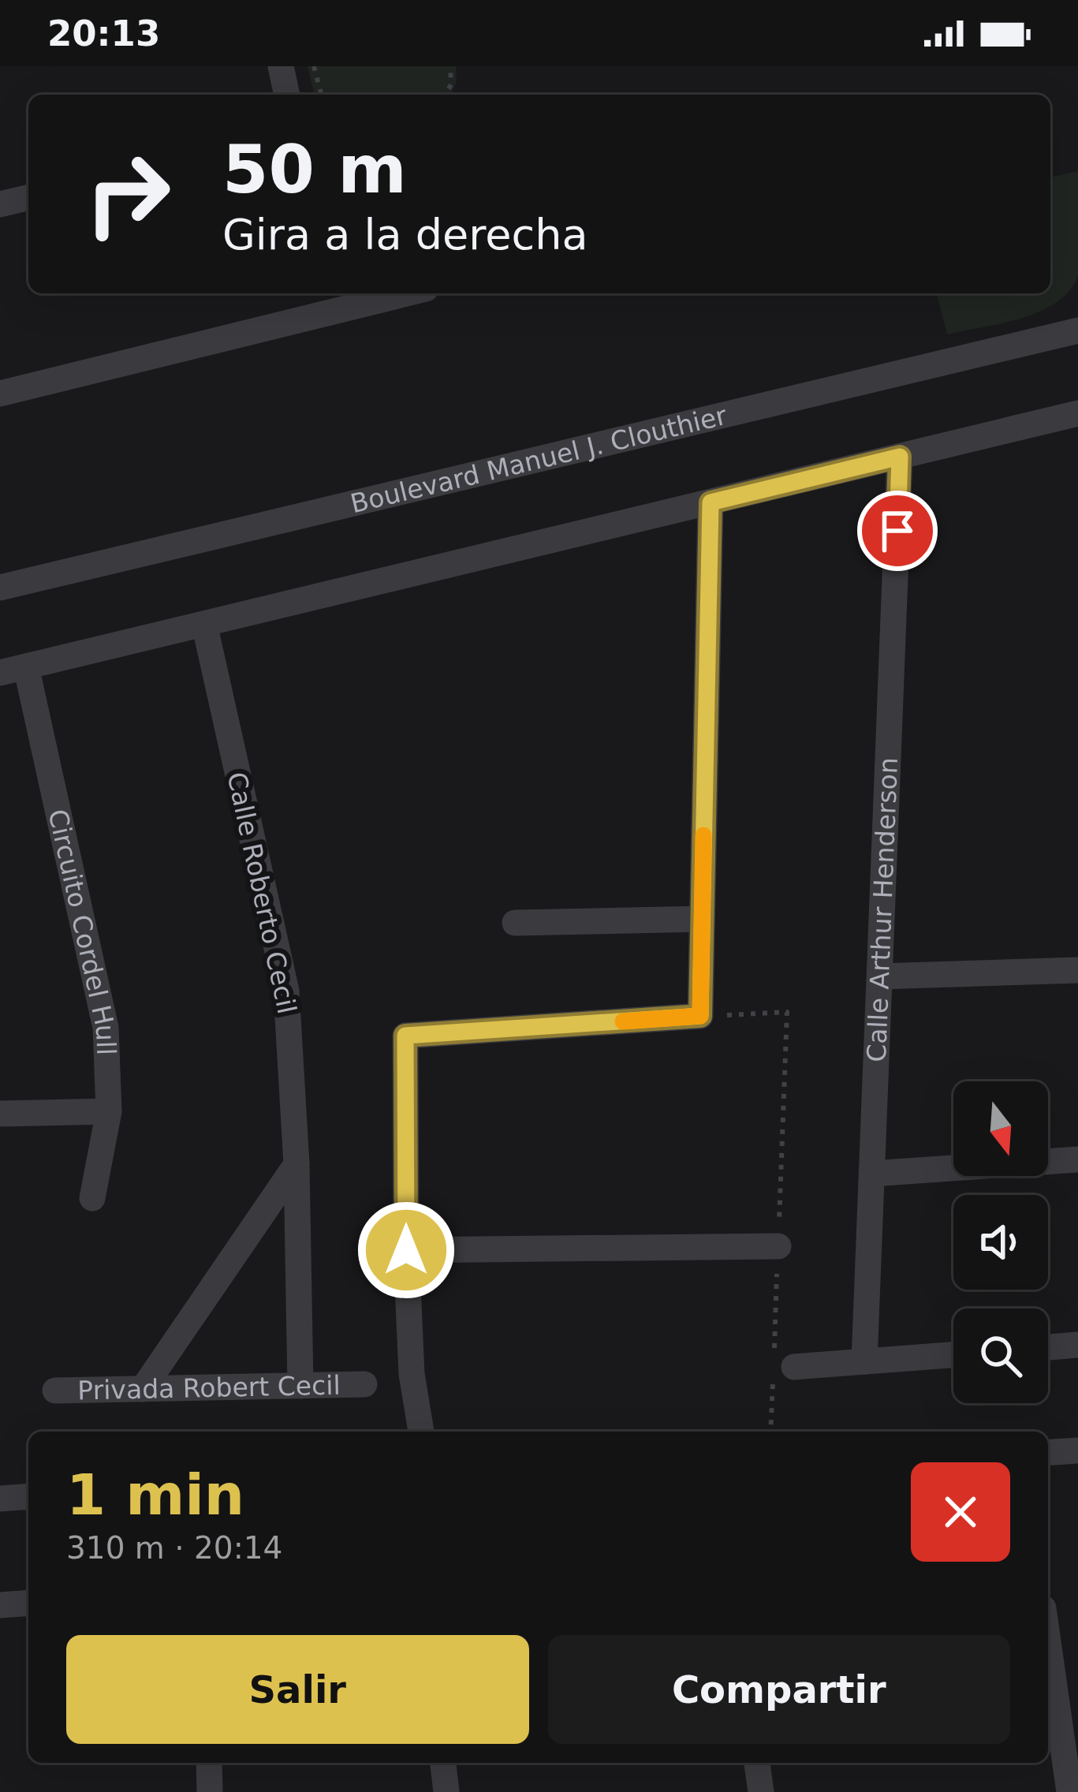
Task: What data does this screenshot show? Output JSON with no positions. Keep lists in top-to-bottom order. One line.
{"streets":{"street":["Boulevard Manuel J. Clouthier","Calle Roberto Cecil","Calle Arthur Henderson","Circuito Cordel Hull","Privada Robert Cecil"]},"crossings":[["Calle Roberto Cecil","Privada Robert Cecil"]],"north":"bottom","page":{"status":"20:13","turn":["50 m","Gira a la derecha"],"heading":["1 min","310 m · 20:14"],"buttons":["Salir","Compartir"]}}
